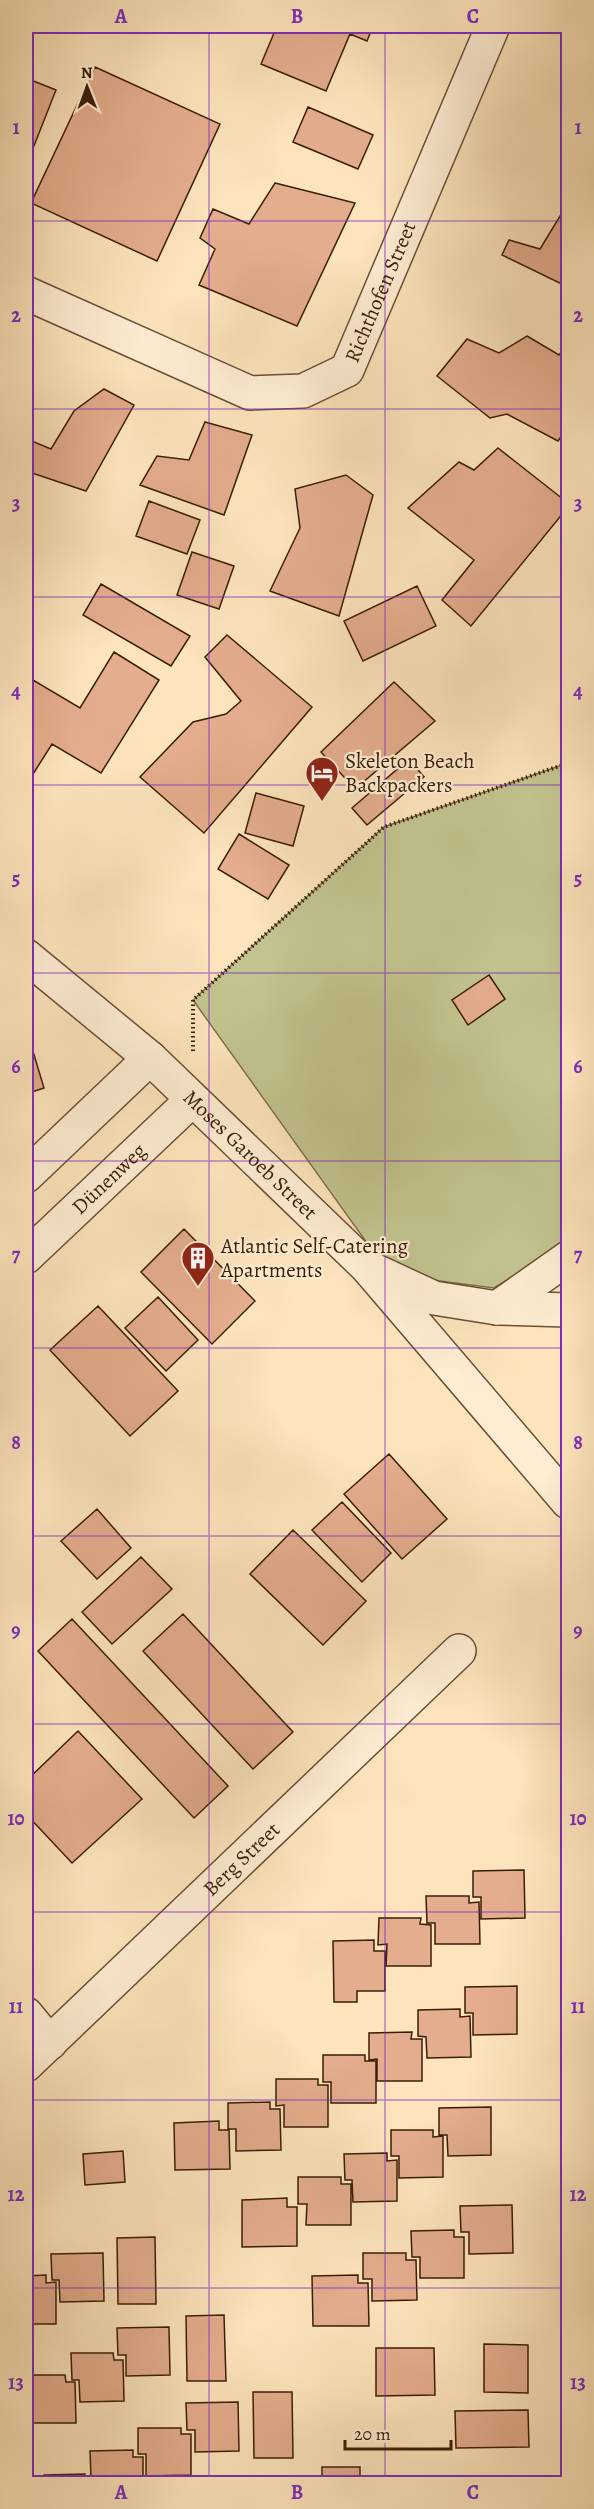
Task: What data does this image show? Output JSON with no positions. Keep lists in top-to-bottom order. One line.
{"streets":{"street":["Richthofen Street","Moses Garoeb Street","Dünenweg","Berg Street"]},"crossings":[["Moses Garoeb Street","Dünenweg"]],"places":{"hotel":["Skeleton Beach Backpackers"],"building":["Atlantic Self-Catering Apartments"]},"scale_bar":"20 m","north":"top","grid":{"columns":["A","B","C"],"rows":["1","2","3","4","5","6","7","8","9","10","11","12","13"]}}
